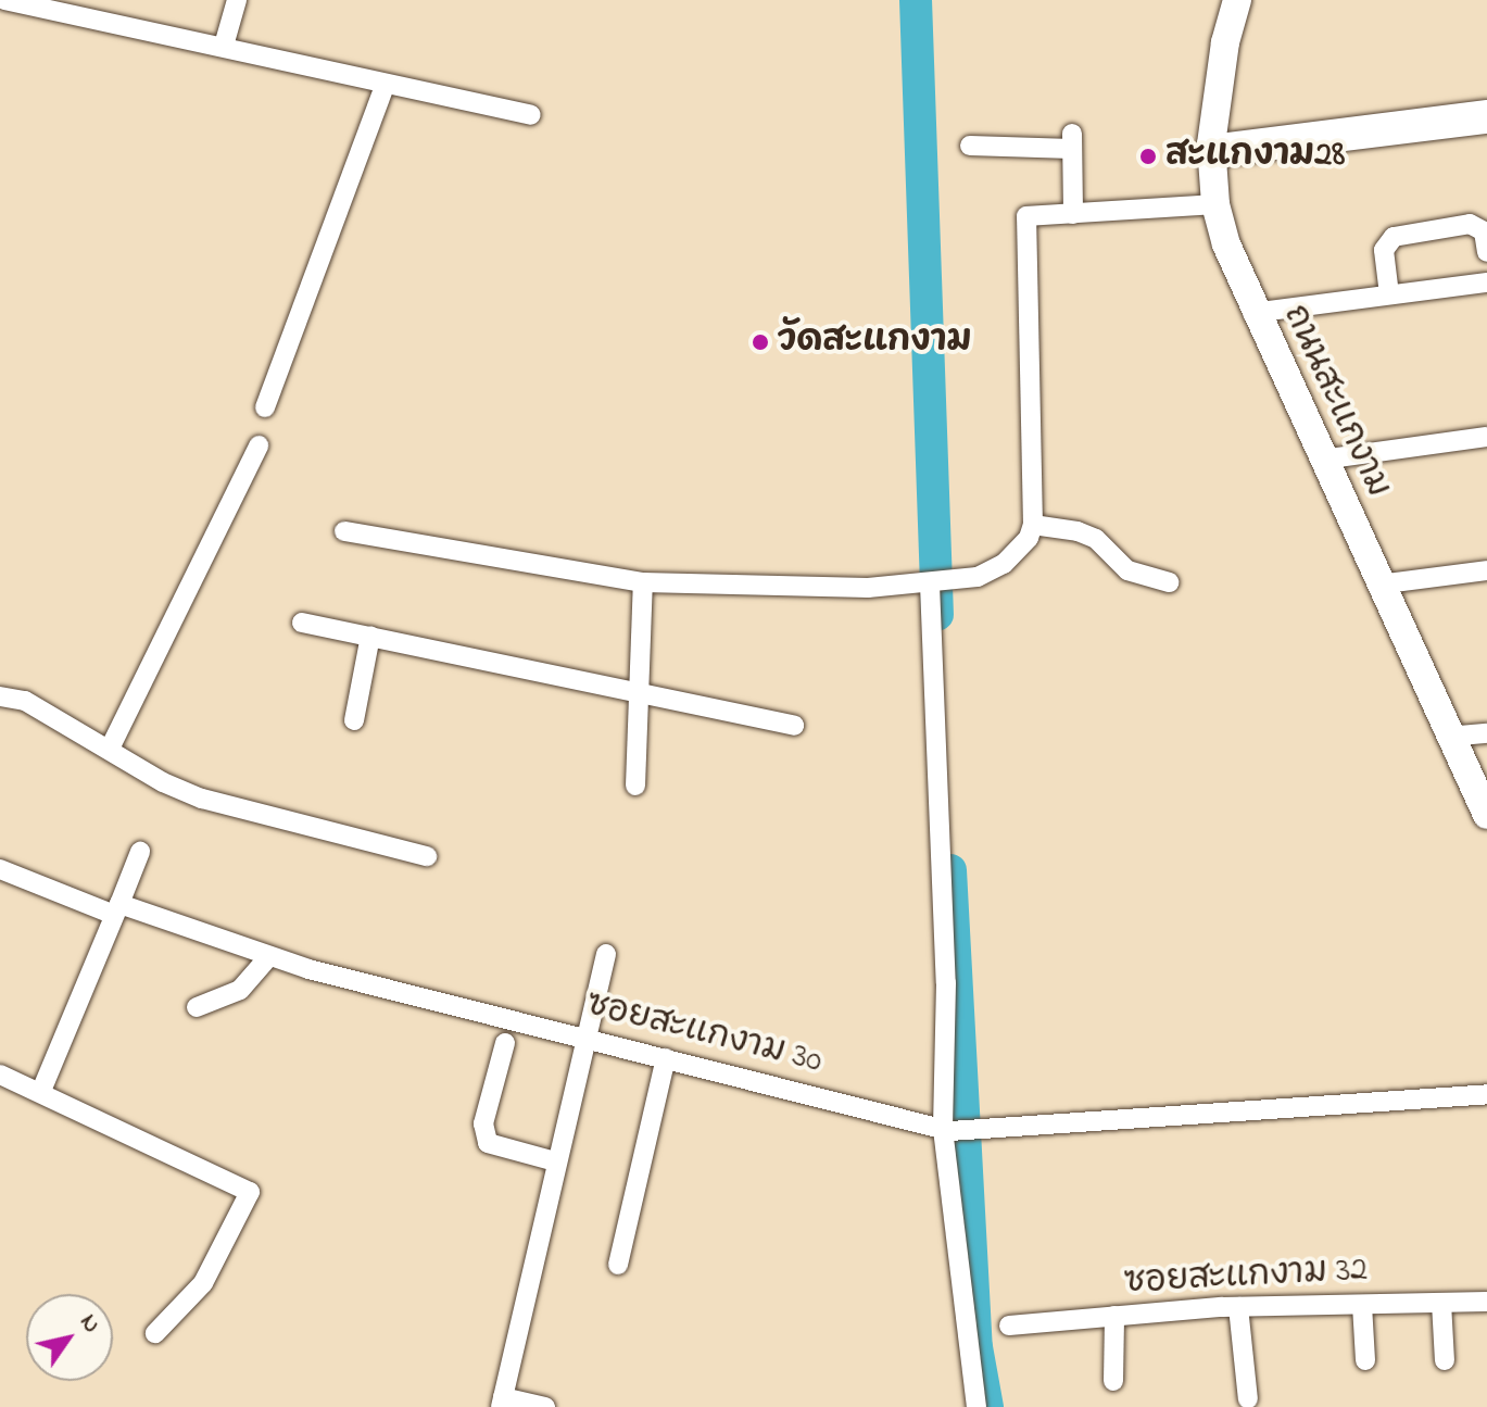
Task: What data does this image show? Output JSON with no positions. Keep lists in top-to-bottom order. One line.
{"streets":{"street":["ถนนสะแกงาม","ซอยสะแกงาม 30","ซอยสะแกงาม 32"]},"places":["สะแกงาม28","วัดสะแกงาม"],"north":"top right"}
